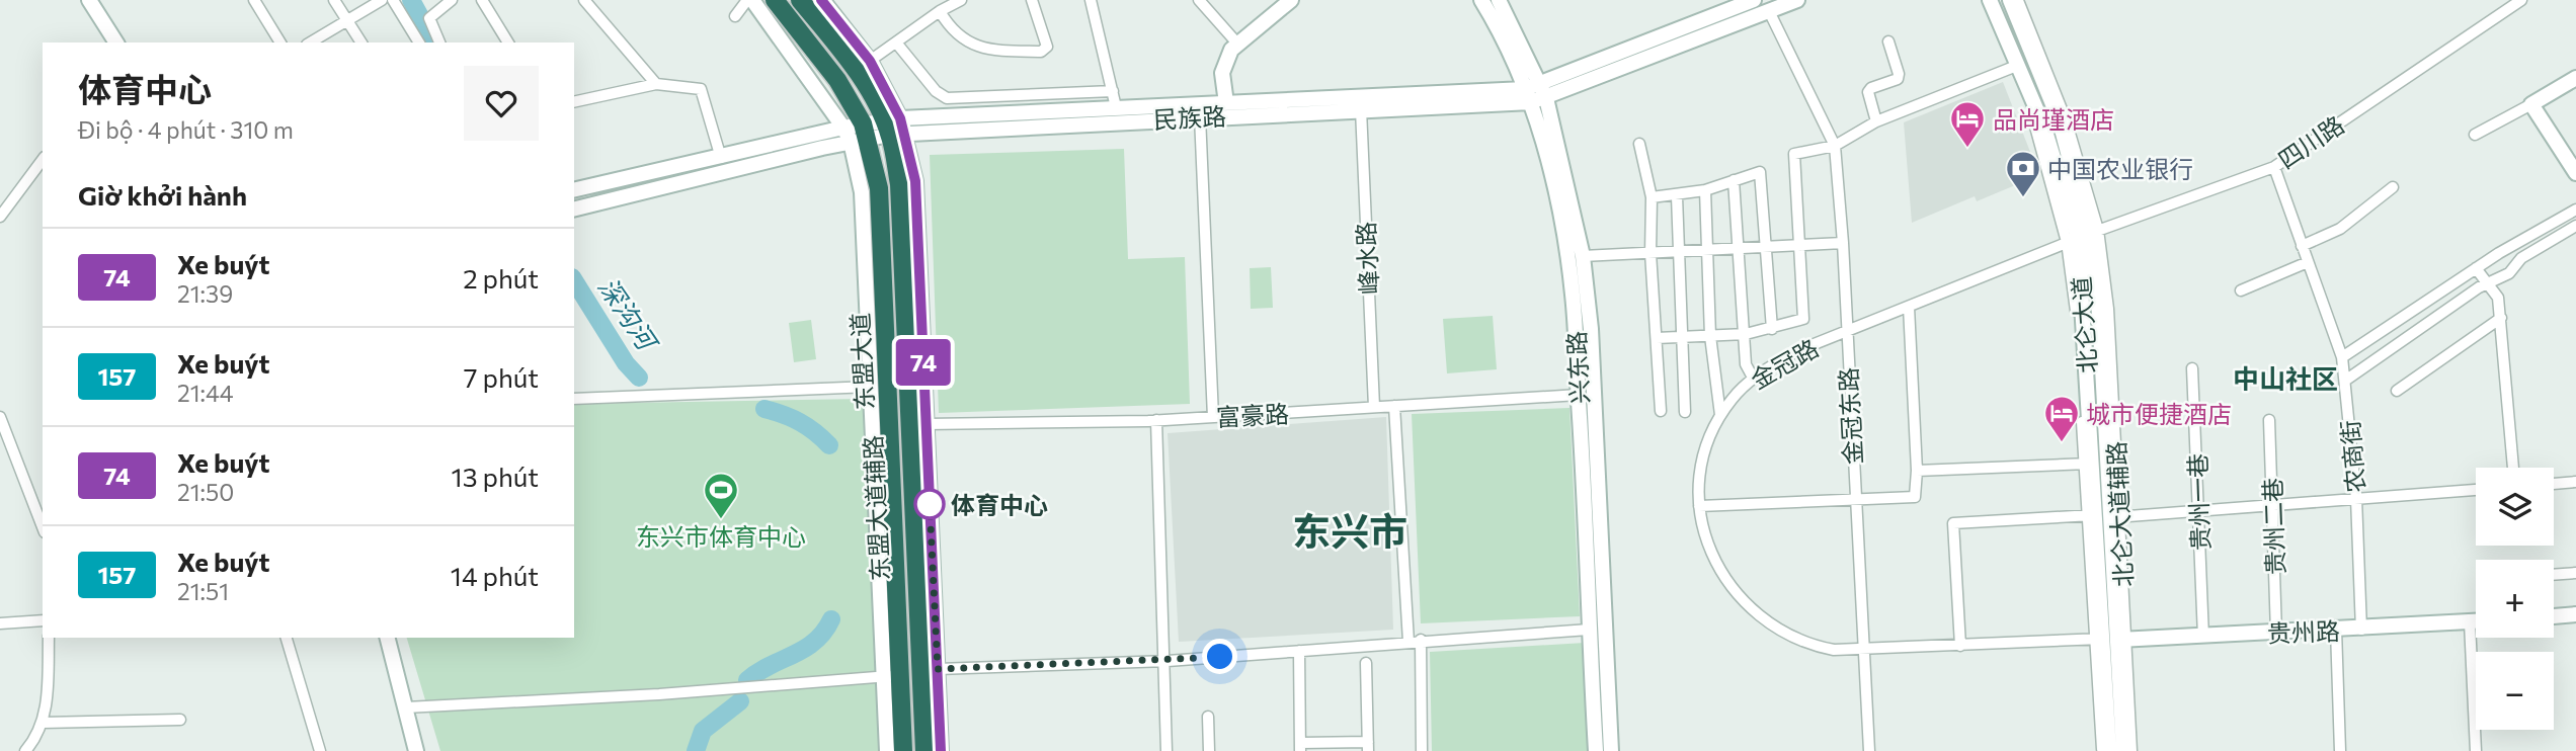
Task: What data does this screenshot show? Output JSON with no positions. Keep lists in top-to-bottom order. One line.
{"streets":{"highway":["东盟大道"],"main road":["民族路","北仑大道","兴东路","东盟大道辅路","贵州路"],"street":["四川路","峰水路","金冠路","富豪路","金冠东路","农商街","贵州一巷","贵州二巷"]},"crossings":[["民族路","峰水路"],["民族路","东盟大道"],["民族路","兴东路"],["民族路","金冠东路"],["四川路","北仑大道"],["四川路","金冠路"],["四川路","农商街"],["峰水路","富豪路"],["北仑大道","金冠路"],["北仑大道","贵州路"],["东盟大道","东盟大道辅路"],["金冠路","金冠东路"],["兴东路","富豪路"],["农商街","贵州路"],["贵州一巷","贵州路"],["贵州二巷","贵州路"]],"districts":["中山社区","东兴市"],"water":["深沟河"],"places":{"hotel":["品尚瑾酒店","城市便捷酒店"],"bank":["中国农业银行"],"other":["体育中心"],"sports":["东兴市体育中心"]},"lines":["bus line 74"],"page":{"on_map":"74","heading":[["体育中心","Đi bộ · 4 phút · 310 m"],"Giờ khởi hành"],"list":[{"mark":"74","name":"Xe buýt","note":"21:39","value":"2 phút"},{"mark":"157","name":"Xe buýt","note":"21:44","value":"7 phút"},{"mark":"74","name":"Xe buýt","note":"21:50","value":"13 phút"},{"mark":"157","name":"Xe buýt","note":"21:51","value":"14 phút"}],"map_buttons":["+","−"]}}
